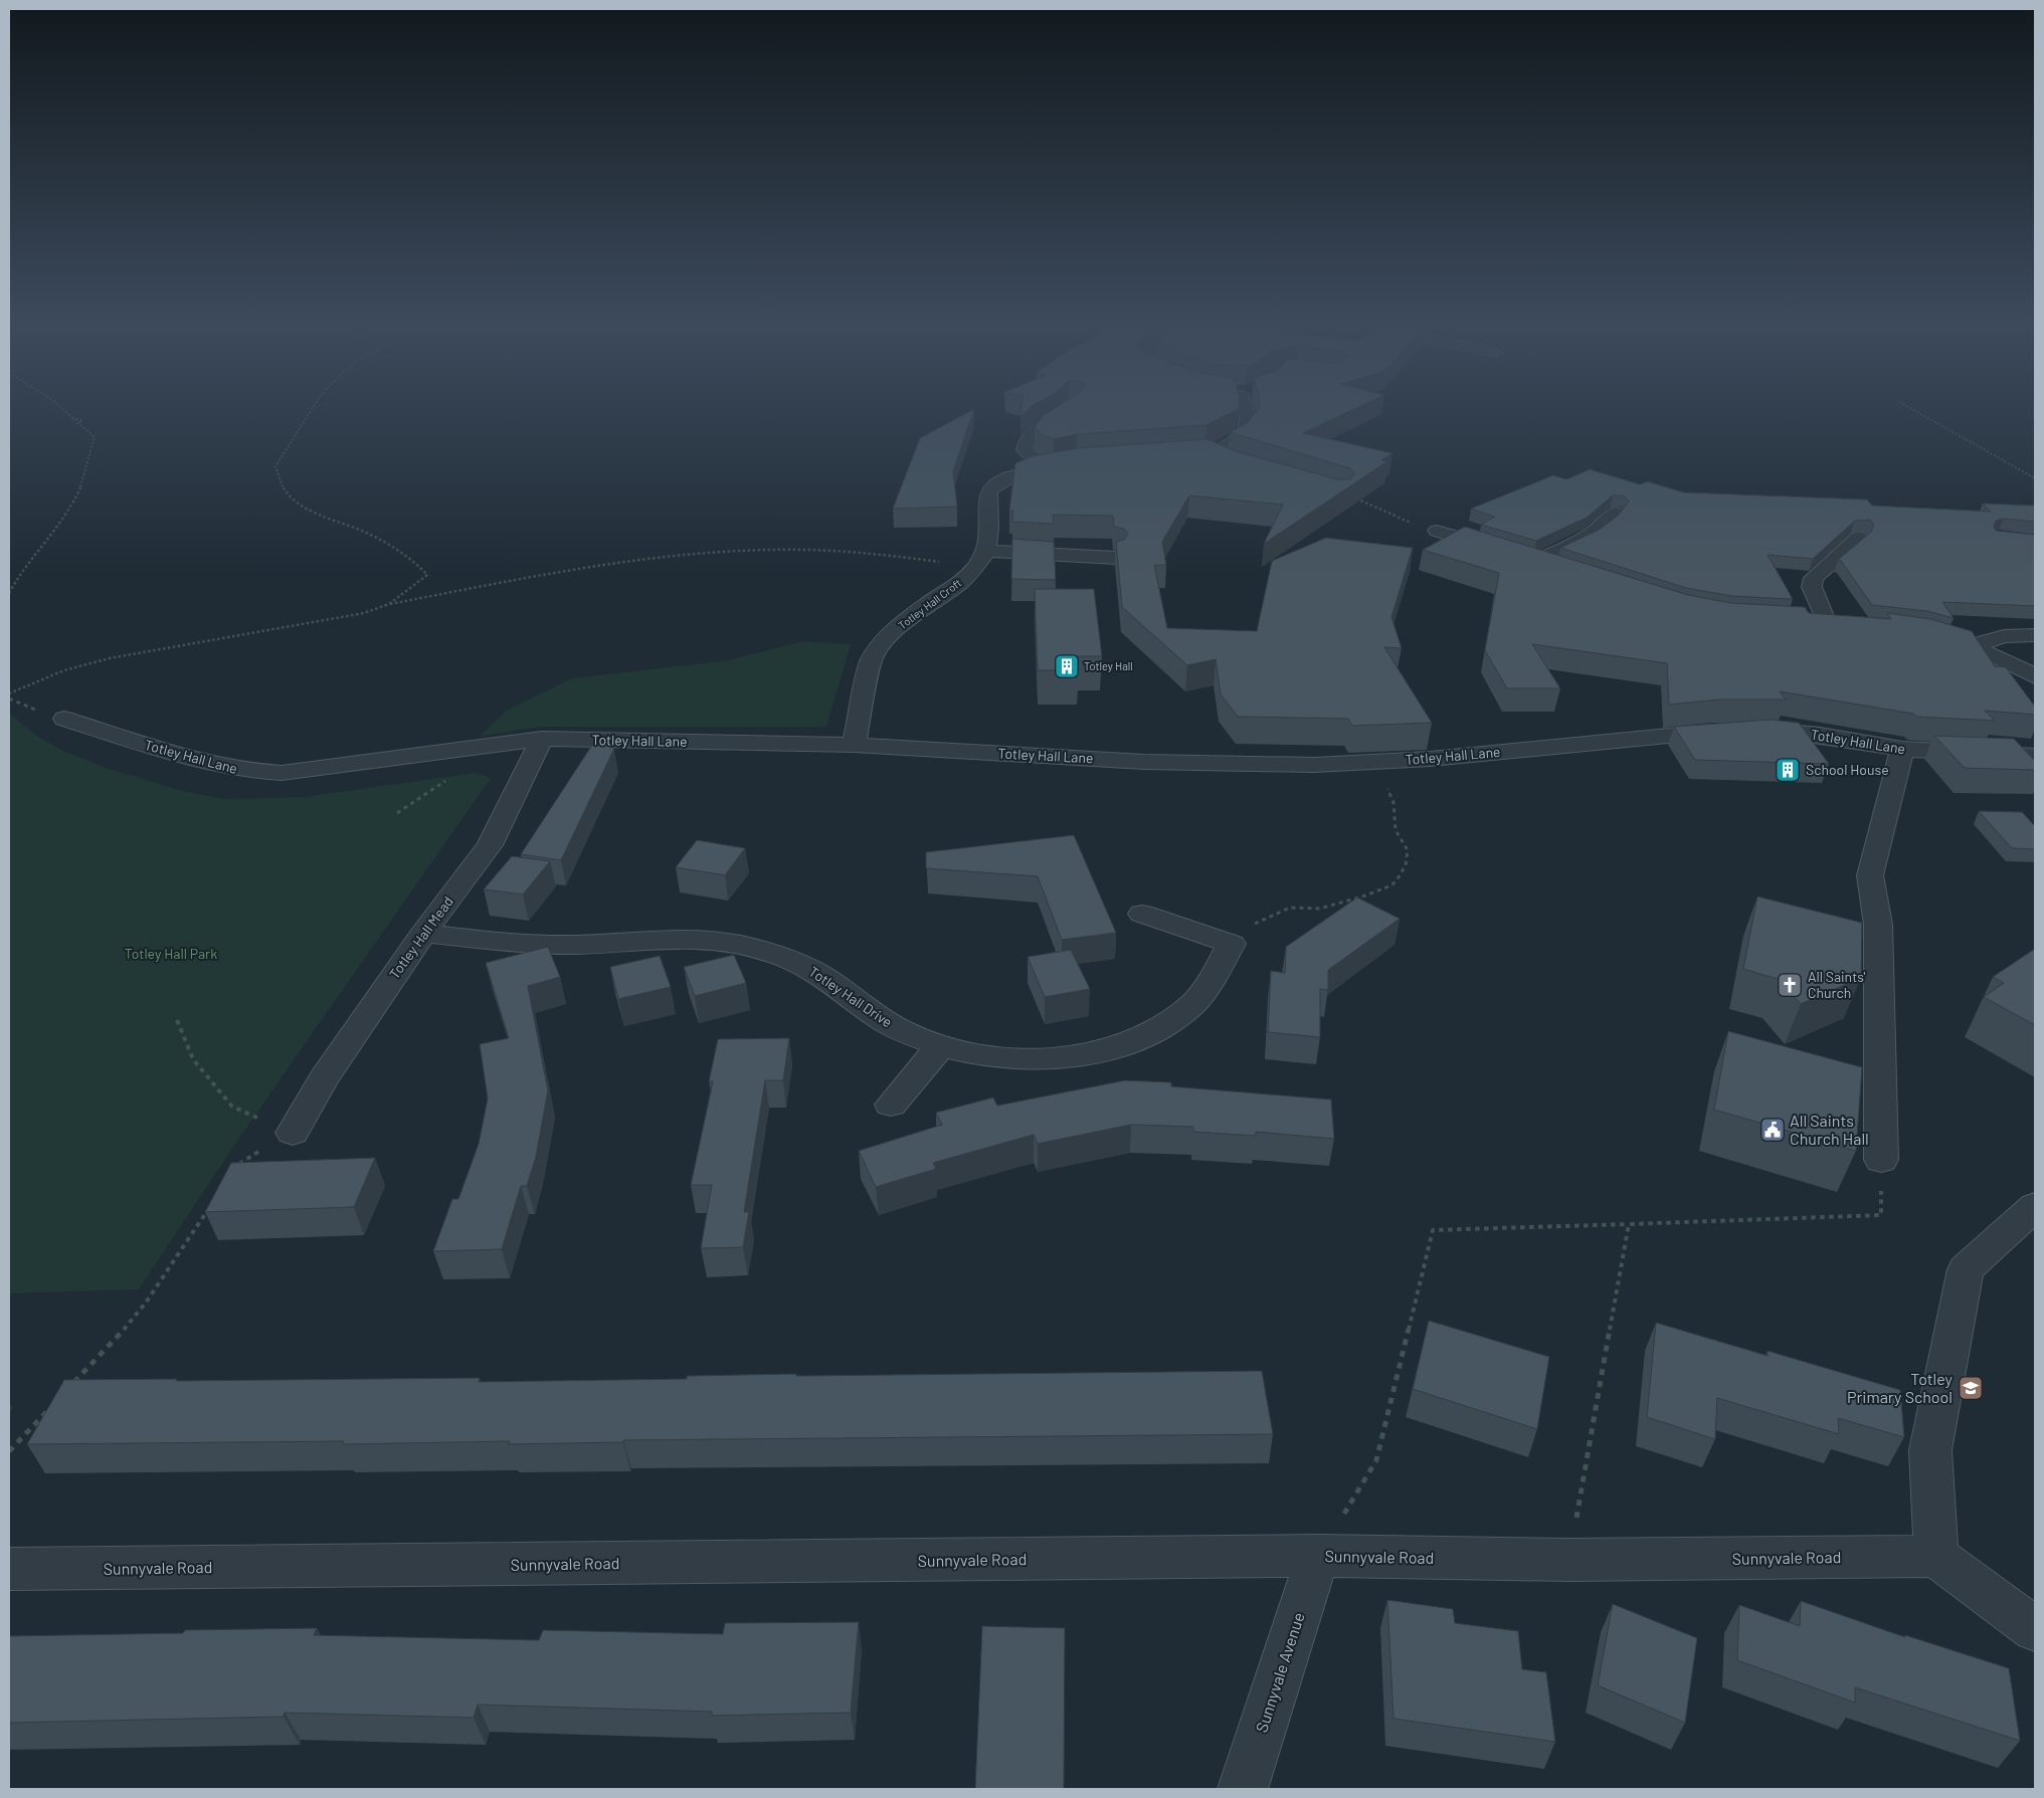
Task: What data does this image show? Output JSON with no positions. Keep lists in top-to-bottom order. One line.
{"streets":{"street":["Totley Hall Croft","Totley Hall Lane","Totley Hall Mead","Totley Hall Drive","Sunnyvale Road","Sunnyvale Avenue"]},"crossings":[["Totley Hall Croft","Totley Hall Lane"],["Totley Hall Lane","Totley Hall Mead"],["Totley Hall Mead","Totley Hall Drive"],["Sunnyvale Road","Sunnyvale Avenue"]],"parks":["Totley Hall Park"],"places":{"building":["Totley Hall","School House"],"church":["All Saints' Church"],"public building":["All Saints Church Hall"],"school or university":["Totley Primary School"]}}
